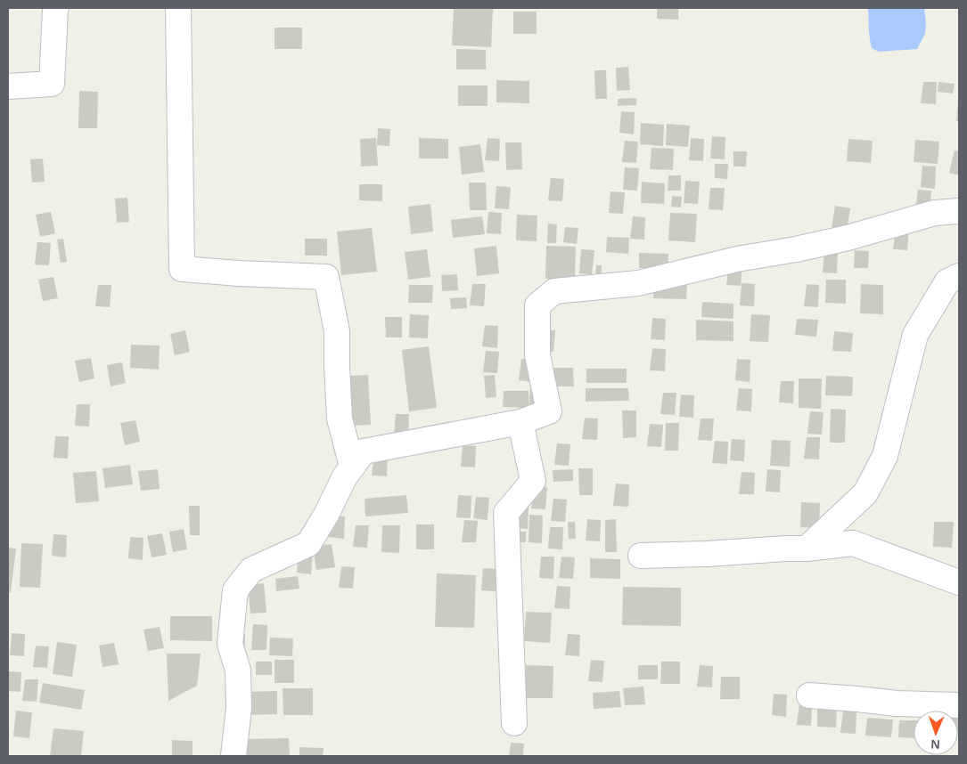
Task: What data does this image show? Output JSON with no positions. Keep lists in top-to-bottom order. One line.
{"north":"bottom"}
